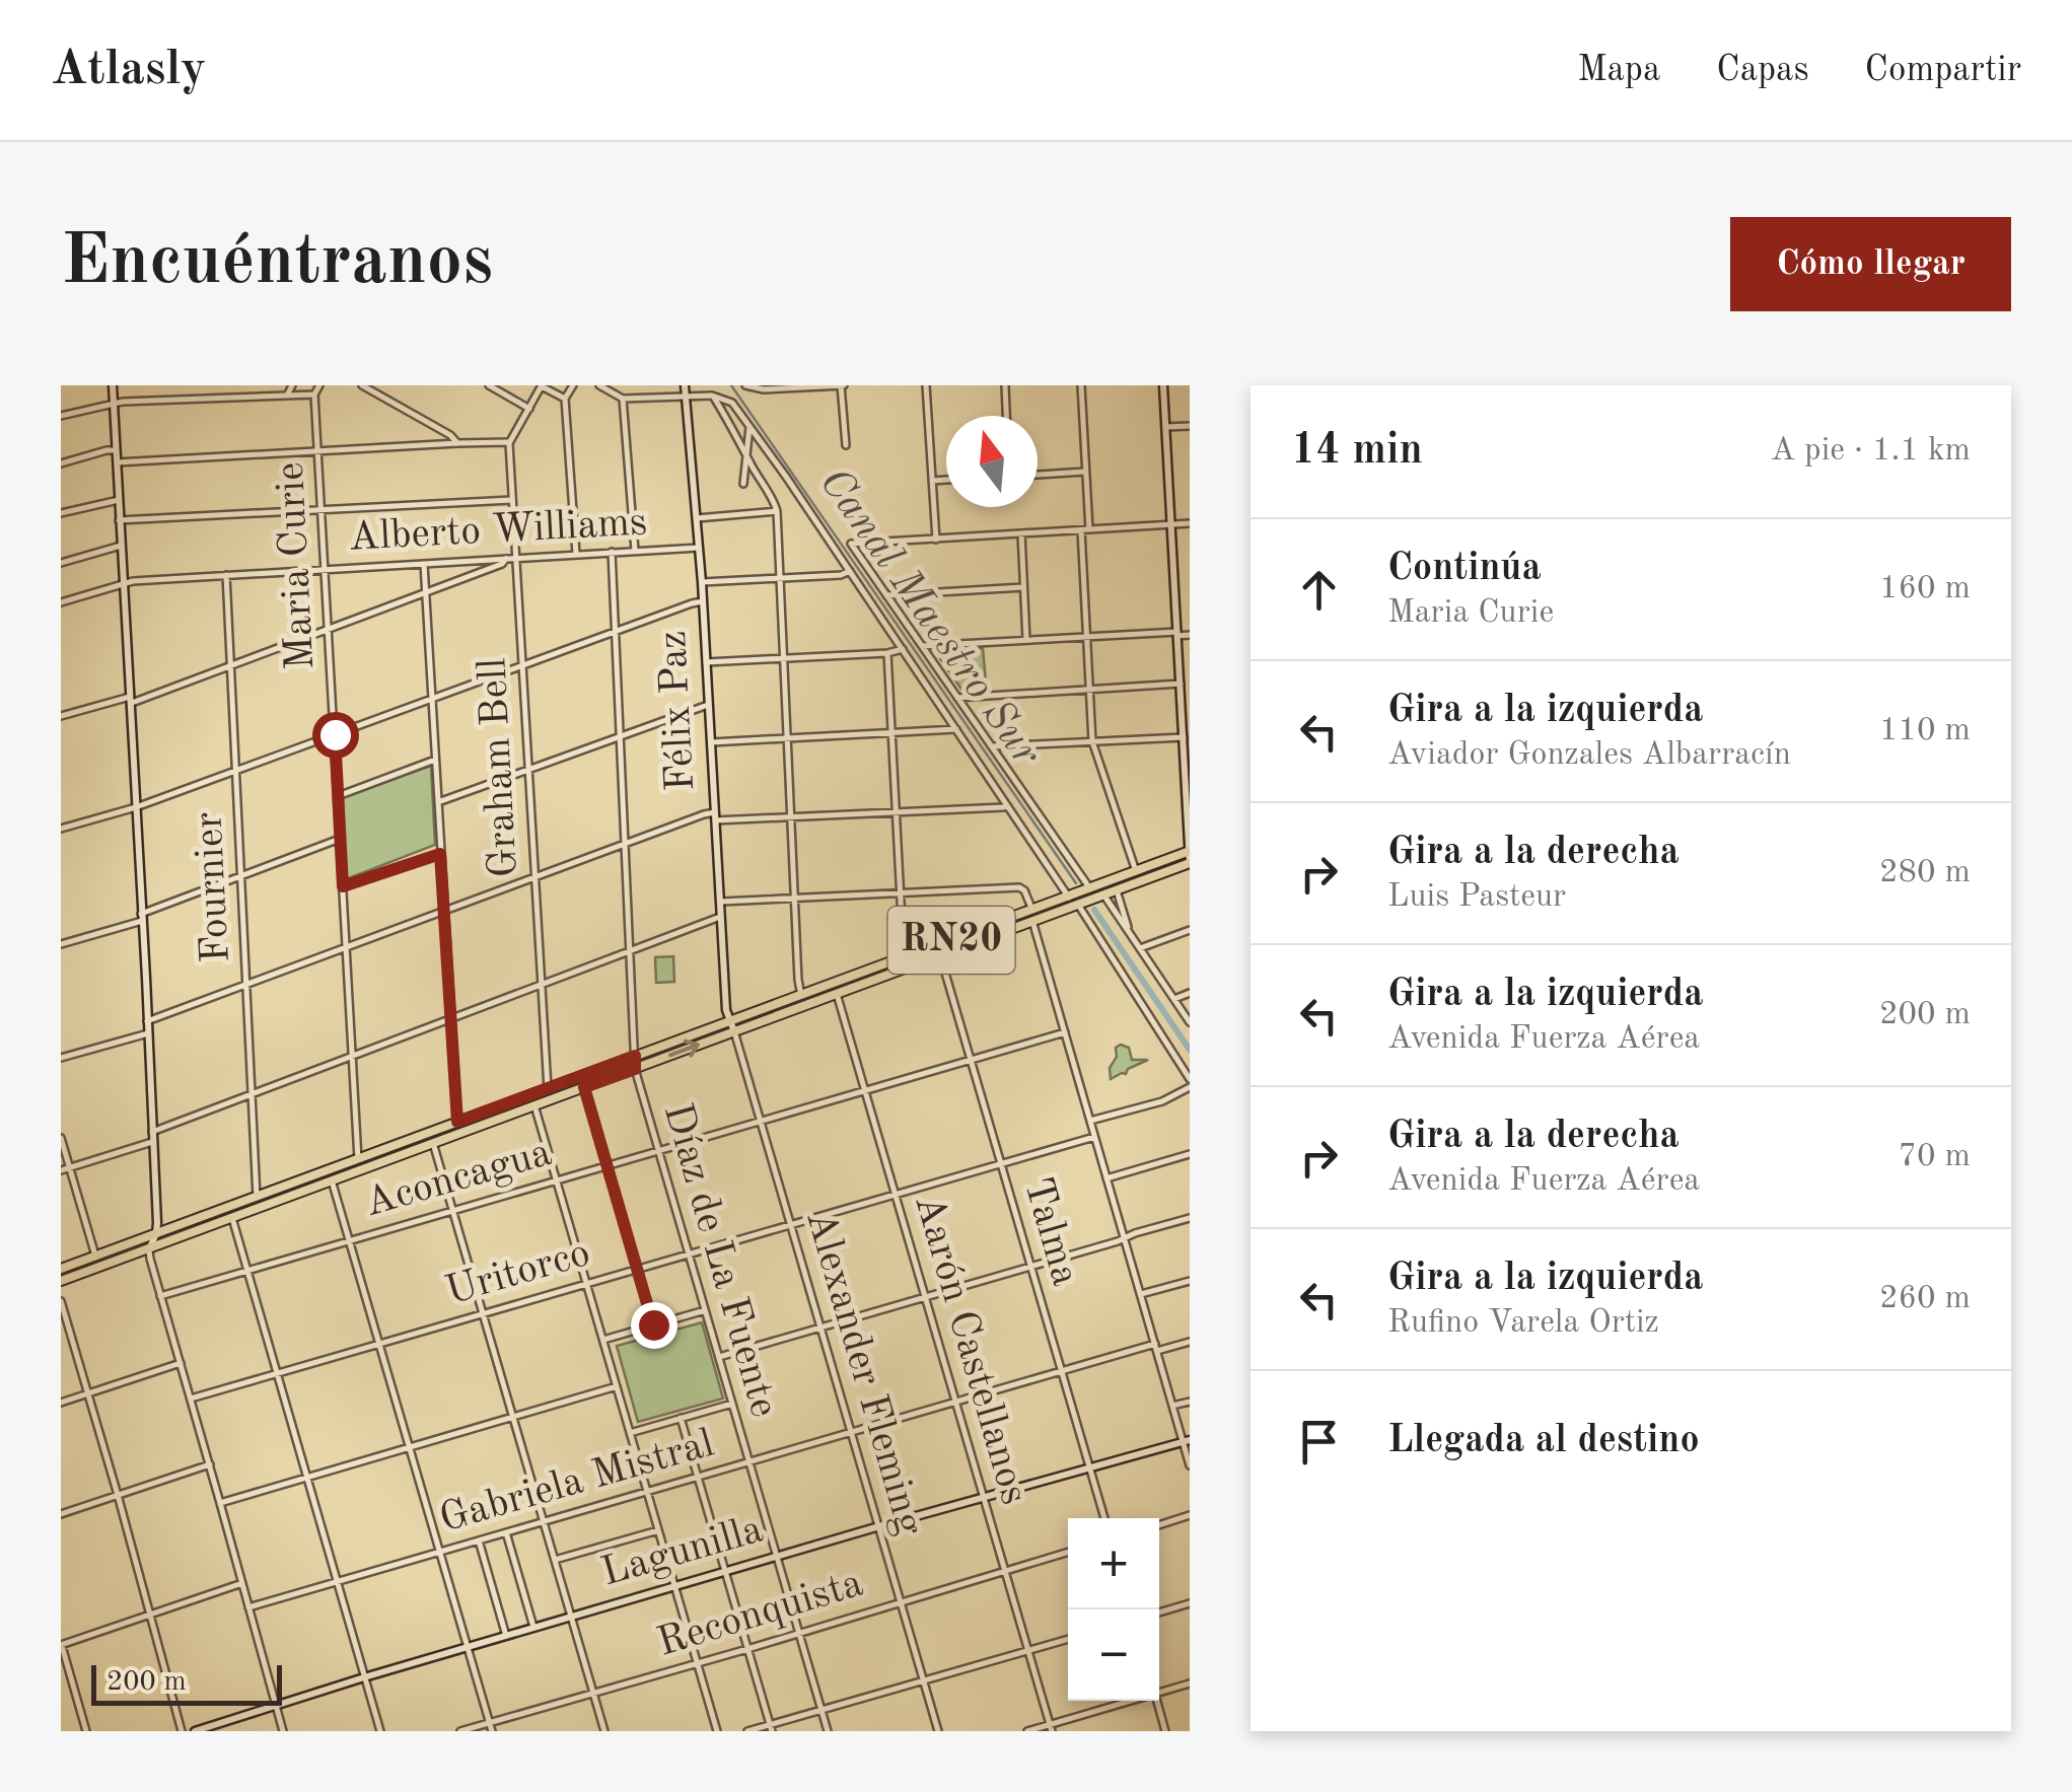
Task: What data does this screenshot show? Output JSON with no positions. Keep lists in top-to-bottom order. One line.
{"streets":{"main road":["Félix Paz","RN20","Lagunilla"],"street":["Alberto Williams","Maria Curie","Graham Bell","Fournier","Aconcagua","Talma","Díaz de La Fuente","Uritorco","Aarón Castellanos","Alexander Fleming","Gabriela Mistral","Reconquista"]},"crossings":[["Alberto Williams","Maria Curie"],["Alberto Williams","Félix Paz"],["Alberto Williams","Graham Bell"],["Alberto Williams","Fournier"],["Alberto Williams","Díaz de La Fuente"],["Maria Curie","RN20"],["Félix Paz","RN20"],["Félix Paz","Alexander Fleming"],["Graham Bell","RN20"],["Fournier","RN20"],["RN20","Talma"],["RN20","Díaz de La Fuente"],["RN20","Aarón Castellanos"],["RN20","Alexander Fleming"],["Aconcagua","Talma"],["Aconcagua","Díaz de La Fuente"],["Aconcagua","Aarón Castellanos"],["Aconcagua","Alexander Fleming"],["Talma","Uritorco"],["Talma","Gabriela Mistral"],["Talma","Lagunilla"],["Díaz de La Fuente","Uritorco"],["Díaz de La Fuente","Gabriela Mistral"],["Díaz de La Fuente","Lagunilla"],["Díaz de La Fuente","Reconquista"],["Uritorco","Aarón Castellanos"],["Uritorco","Alexander Fleming"],["Aarón Castellanos","Gabriela Mistral"],["Aarón Castellanos","Lagunilla"],["Aarón Castellanos","Reconquista"],["Alexander Fleming","Gabriela Mistral"],["Alexander Fleming","Lagunilla"],["Alexander Fleming","Reconquista"]],"water":["Canal Maestro Sur"],"scale_bar":"200 m","north":"top","page":{"header":"Atlasly","nav":["Mapa","Capas","Compartir"],"buttons":"Cómo llegar","title":"Encuéntranos","heading":["14 min","A pie · 1.1 km"],"list":[["Continúa","Maria Curie","160 m"],["Gira a la izquierda","Aviador Gonzales Albarracín","110 m"],["Gira a la derecha","Luis Pasteur","280 m"],["Gira a la izquierda","Avenida Fuerza Aérea","200 m"],["Gira a la derecha","Avenida Fuerza Aérea","70 m"],["Gira a la izquierda","Rufino Varela Ortiz","260 m"],"Llegada al destino"],"map_buttons":["+","−"],"scale":"200 m"}}
